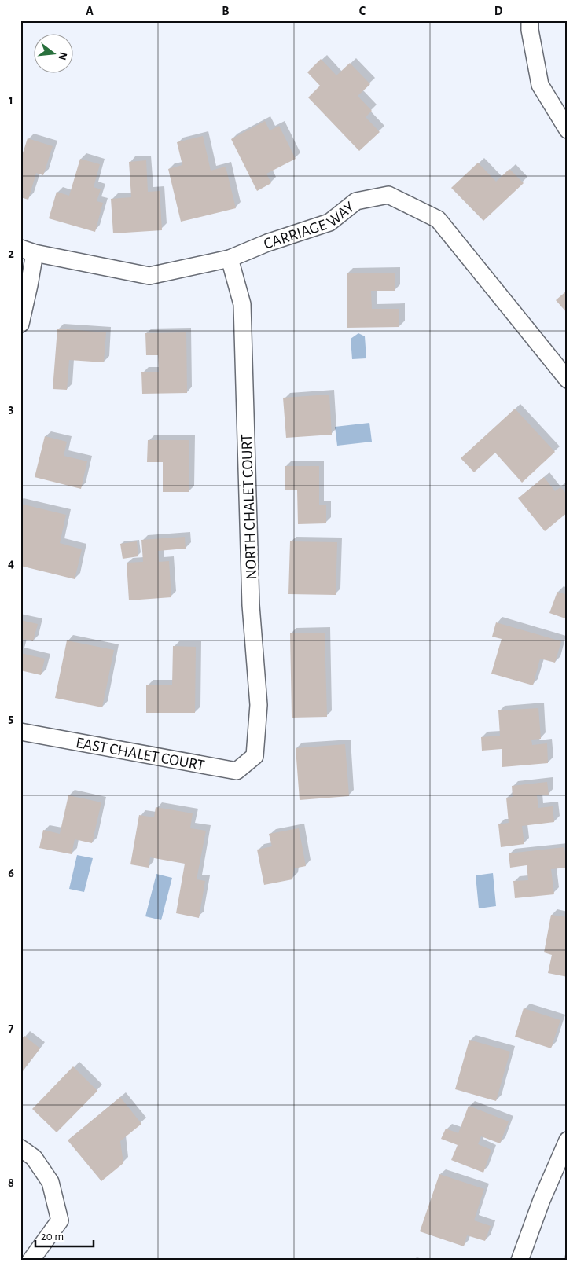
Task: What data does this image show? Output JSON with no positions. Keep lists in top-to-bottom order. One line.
{"streets":{"street":["CARRIAGE WAY","NORTH CHALET COURT","EAST CHALET COURT"]},"crossings":[["CARRIAGE WAY","NORTH CHALET COURT"],["NORTH CHALET COURT","EAST CHALET COURT"]],"scale_bar":"20 m","north":"right","grid":{"columns":["A","B","C","D"],"rows":["1","2","3","4","5","6","7","8"]}}
